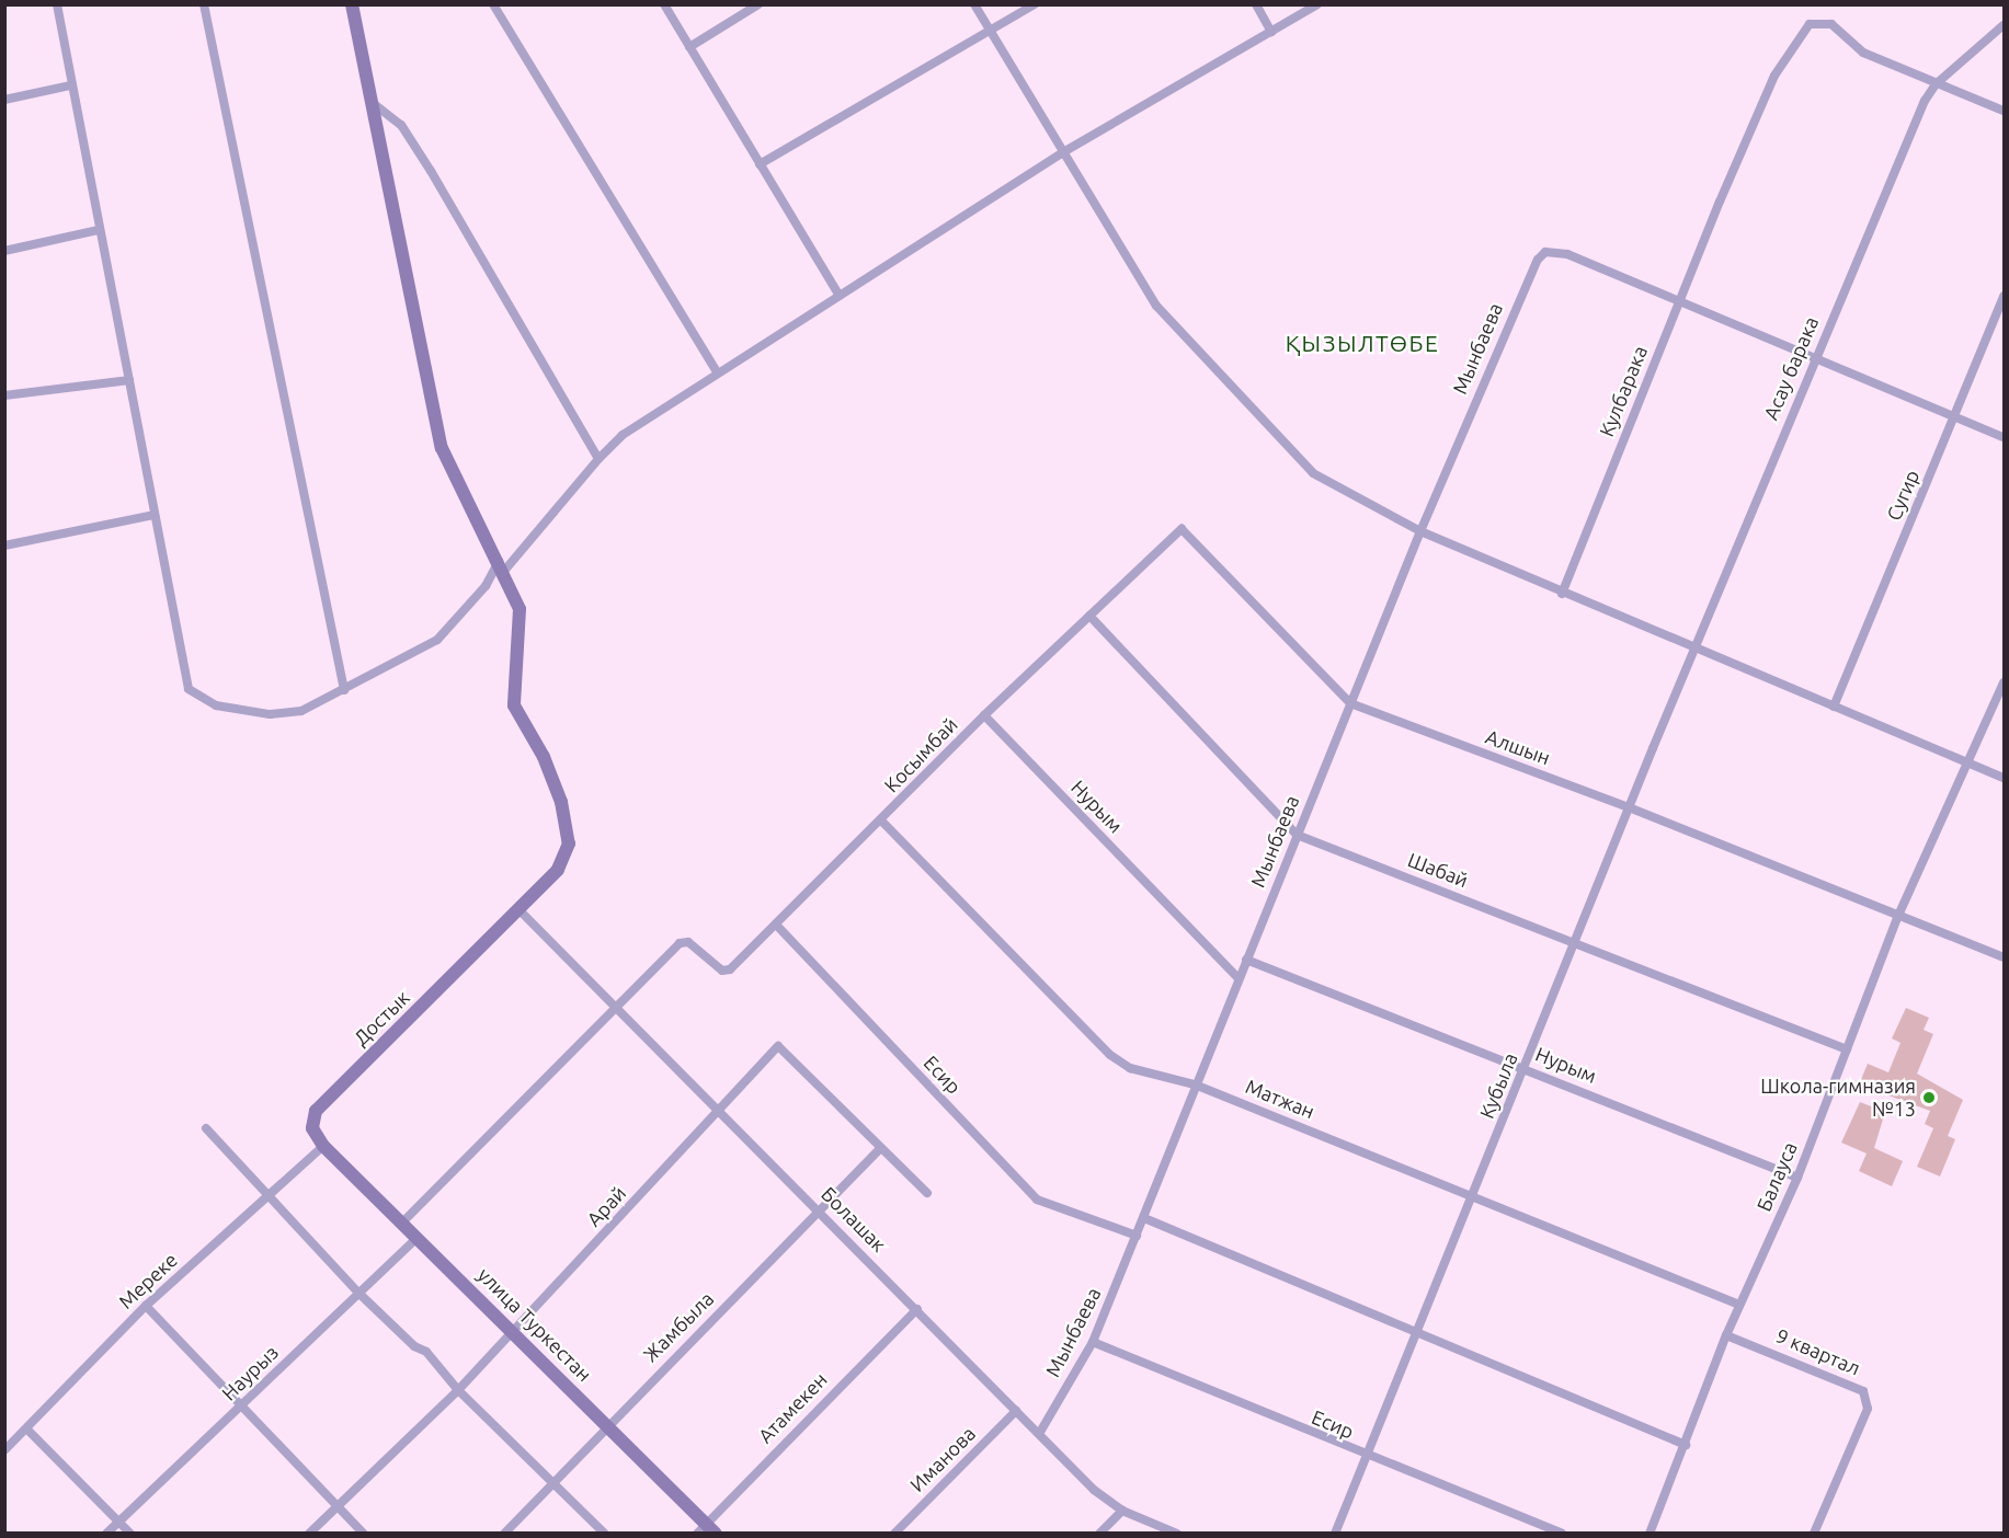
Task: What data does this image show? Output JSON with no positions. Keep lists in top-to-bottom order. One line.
{"streets":{"street":["Мынбаева","Асау барака","Кулбарака","Сугир","Алшын","Косымбай","Нурым","Шабай","Достык","Есир","Кубыла","Матжан","Балауса","Арай","Болашак","Мереке","улица Туркестан","Жамбыла","9 квартал","Наурыз","Атамекен","Иманова"]},"crossings":[["Мынбаева","Кулбарака"],["Мынбаева","Алшын"],["Мынбаева","Нурым"],["Мынбаева","Шабай"],["Мынбаева","Есир"],["Мынбаева","Матжан"],["Мынбаева","Болашак"],["Асау барака","Кулбарака"],["Асау барака","Кубыла"],["Алшын","Косымбай"],["Алшын","Кубыла"],["Алшын","Балауса"],["Косымбай","Нурым"],["Косымбай","Шабай"],["Косымбай","Есир"],["Косымбай","Матжан"],["Косымбай","Болашак"],["Нурым","Кубыла"],["Нурым","Балауса"],["Шабай","Кубыла"],["Шабай","Балауса"],["Достык","Болашак"],["Достык","Мереке"],["Достык","улица Туркестан"],["Есир","Кубыла"],["Кубыла","Матжан"],["Матжан","Балауса"],["Балауса","9 квартал"],["Арай","Болашак"],["Арай","улица Туркестан"],["Арай","Жамбыла"],["Болашак","Жамбыла"],["Болашак","Атамекен"],["Болашак","Иманова"],["Мереке","улица Туркестан"],["улица Туркестан","Жамбыла"],["улица Туркестан","Наурыз"],["улица Туркестан","Атамекен"]],"districts":["ҚЫЗЫЛТӨБЕ"],"places":["Школа-гимназия №13"]}
